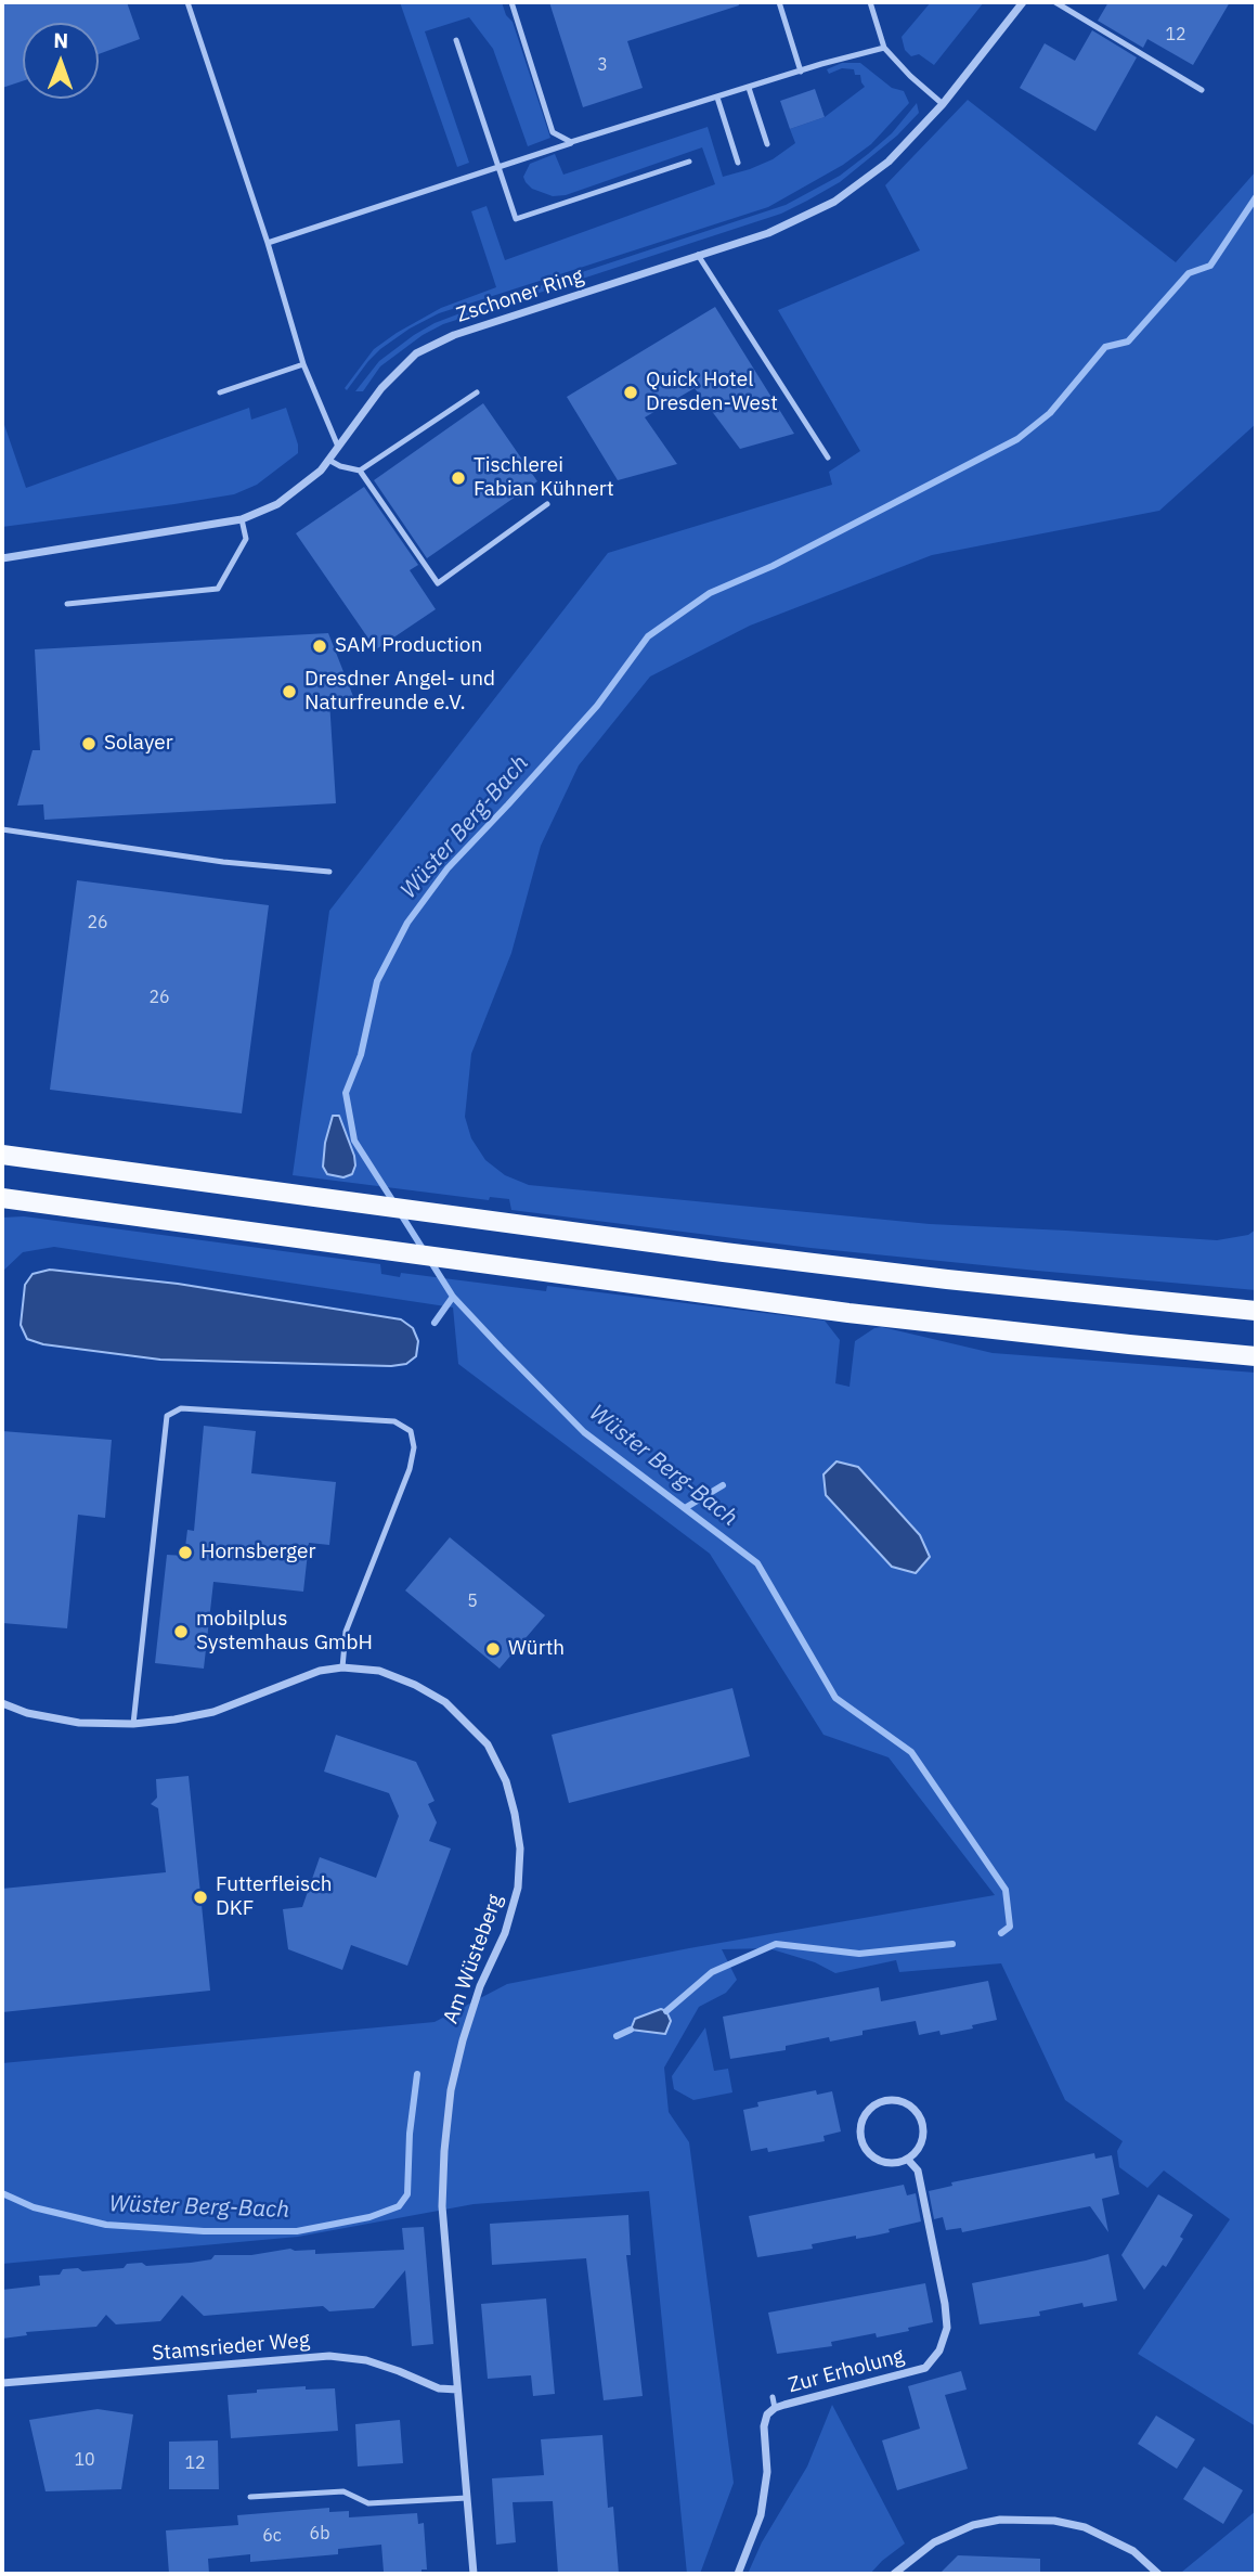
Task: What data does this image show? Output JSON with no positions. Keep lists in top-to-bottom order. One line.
{"streets":{"street":["Zschoner Ring","Am Wüsteberg","Stamsrieder Weg","Zur Erholung"]},"crossings":[["Am Wüsteberg","Stamsrieder Weg"]],"water":["Wüster Berg-Bach"],"places":["Quick Hotel Dresden-West","Tischlerei Fabian Kühnert","SAM Production","Dresdner Angel- und Naturfreunde e.V.","Solayer","Hornsberger","mobilplus Systemhaus GmbH","Würth","Futterfleisch DKF"],"house_numbers":["12","3","26","26","5","10","12","6b","6c"],"north":"top"}
